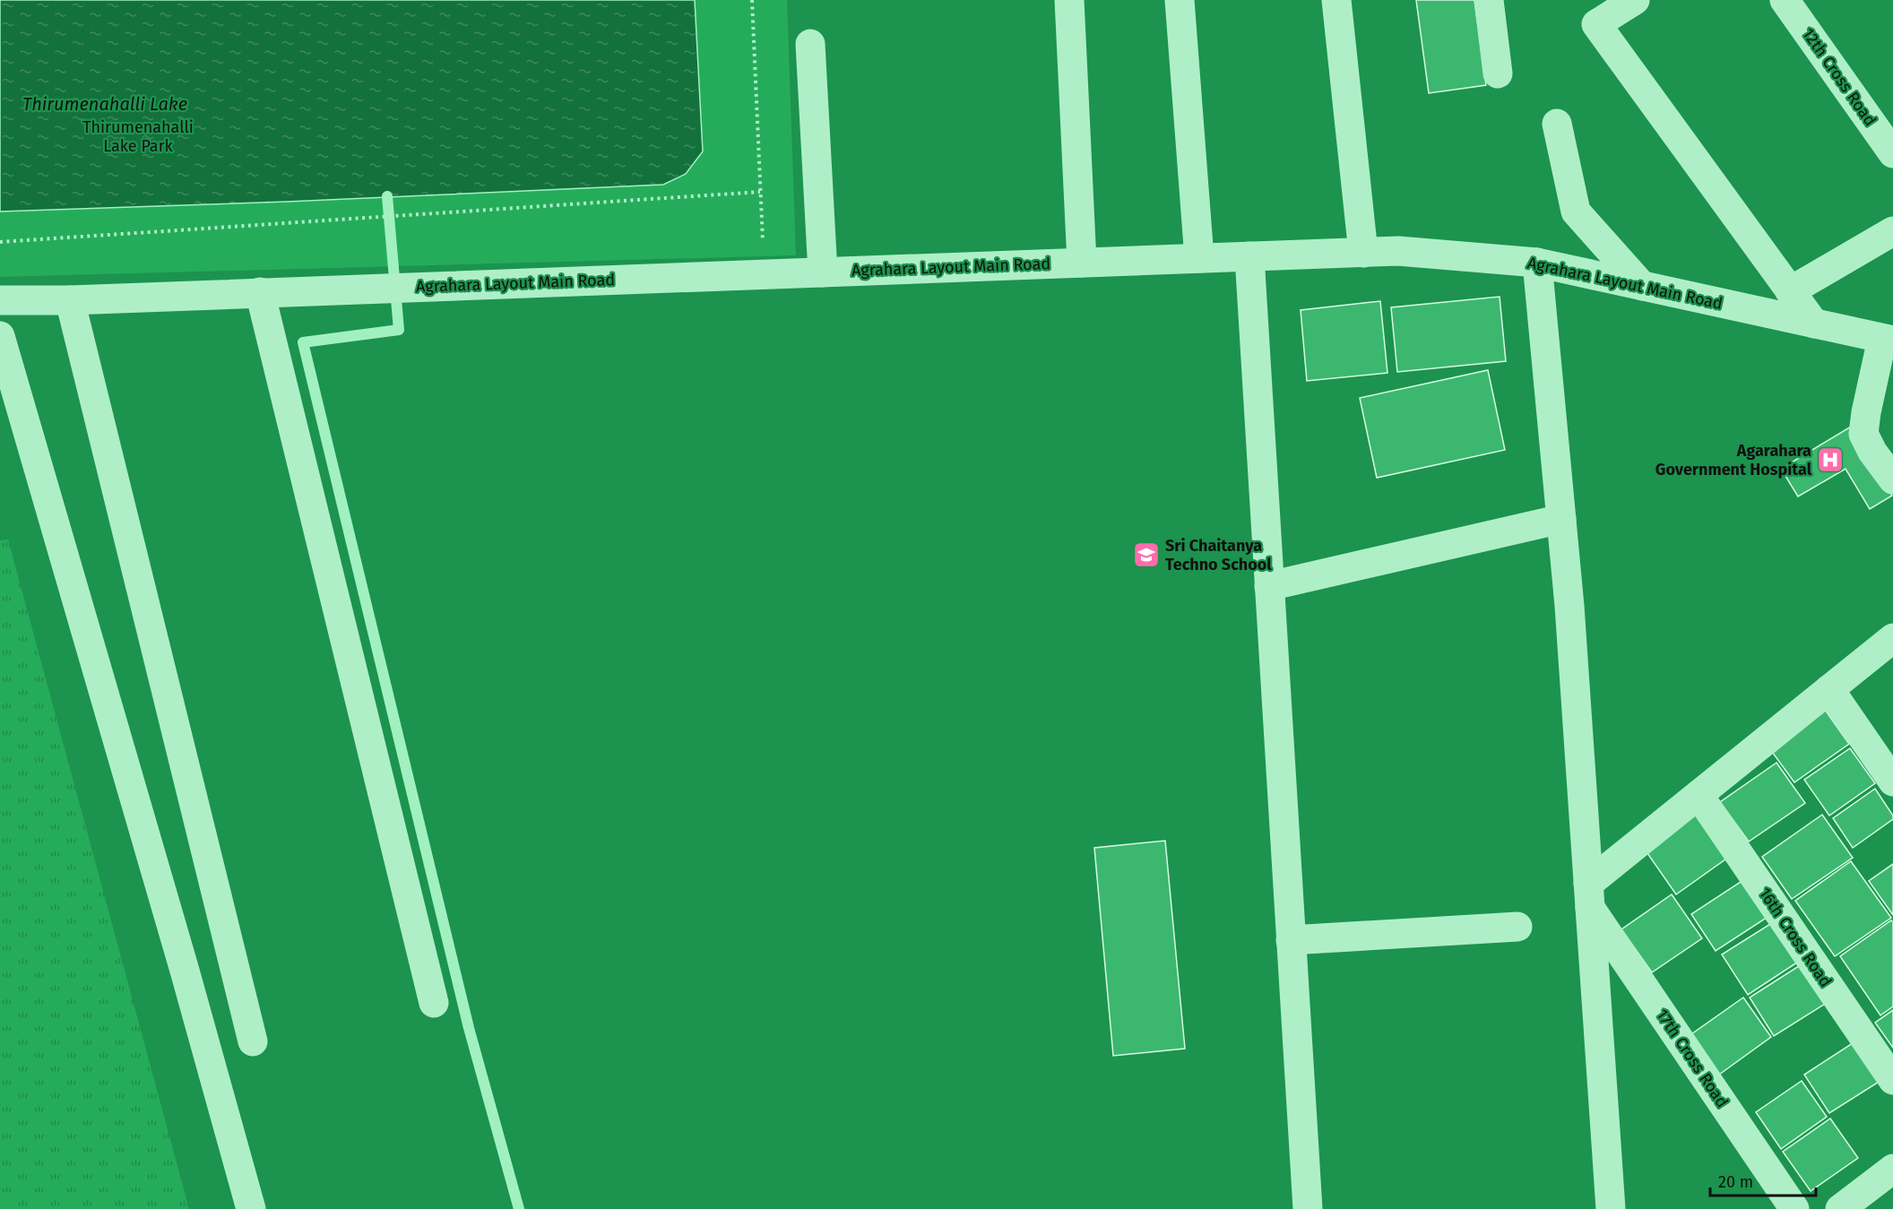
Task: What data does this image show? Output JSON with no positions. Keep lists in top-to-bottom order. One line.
{"streets":{"street":["12th Cross Road","Agrahara Layout Main Road","16th Cross Road","17th Cross Road"]},"water":["Thirumenahalli Lake"],"parks":["Thirumenahalli Lake Park"],"places":{"hospital":["Agarahara Government Hospital"],"school or university":["Sri Chaitanya Techno School"]},"scale_bar":"20 m"}
